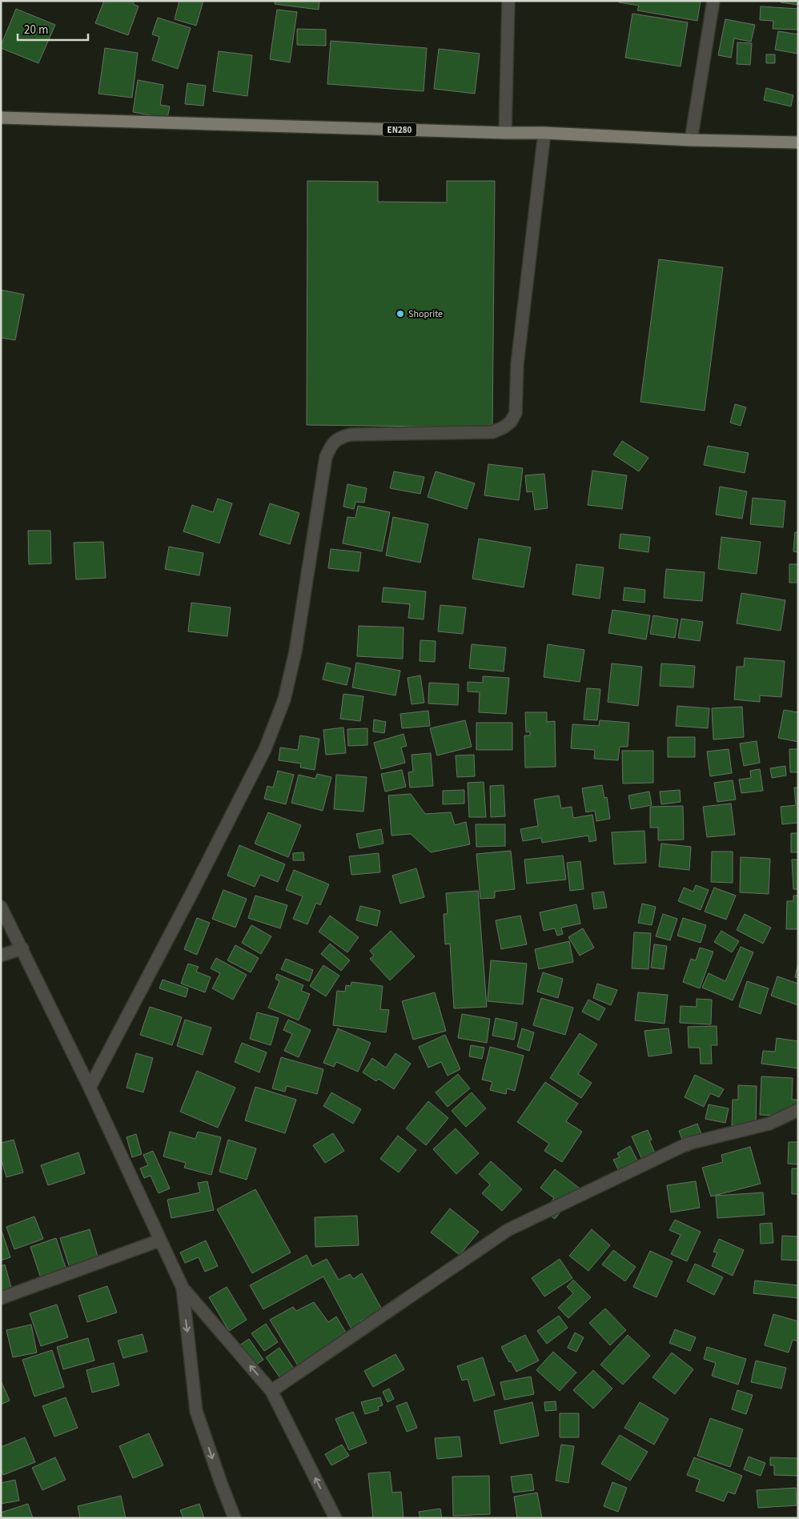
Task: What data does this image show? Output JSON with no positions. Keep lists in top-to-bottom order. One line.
{"streets":{"main road":["EN280"]},"places":["Shoprite"],"scale_bar":"20 m"}
